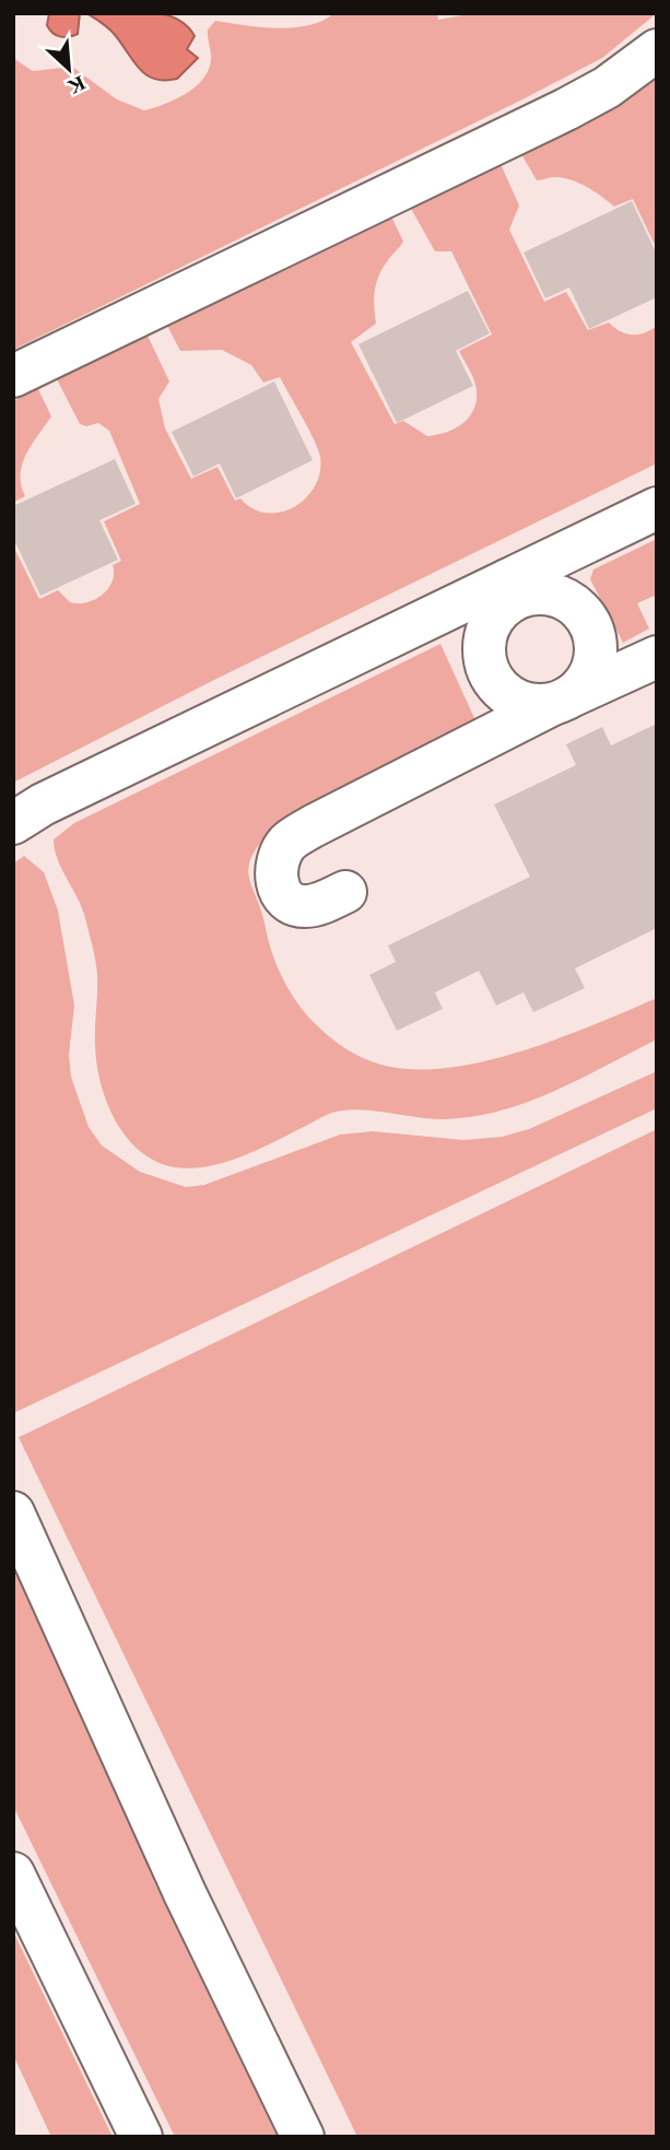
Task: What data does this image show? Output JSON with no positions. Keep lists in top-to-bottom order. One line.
{"north":"bottom right"}
